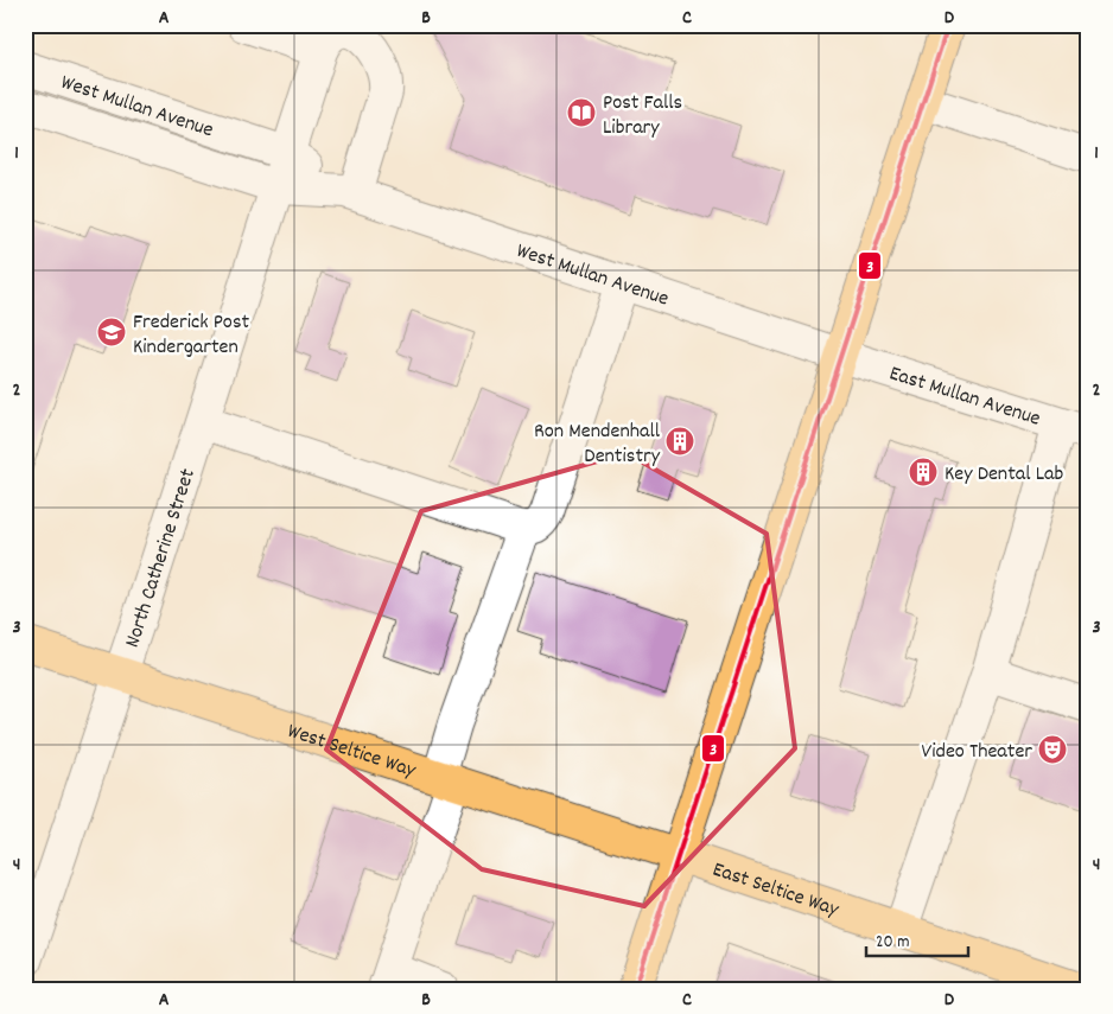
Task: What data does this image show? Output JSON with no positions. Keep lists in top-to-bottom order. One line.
{"streets":{"main road":["West Seltice Way","East Seltice Way"],"street":["West Mullan Avenue","East Mullan Avenue","North Catherine Street"]},"crossings":[["West Mullan Avenue","East Mullan Avenue"],["West Mullan Avenue","North Catherine Street"],["North Catherine Street","West Seltice Way"],["West Seltice Way","East Seltice Way"]],"places":{"library":["Post Falls Library"],"school or university":["Frederick Post Kindergarten"],"building":["Ron Mendenhall Dentistry","Key Dental Lab"],"theatre":["Video Theater"]},"lines":["transit line 3"],"scale_bar":"20 m","grid":{"columns":["A","B","C","D"],"rows":["1","2","3","4"]}}
